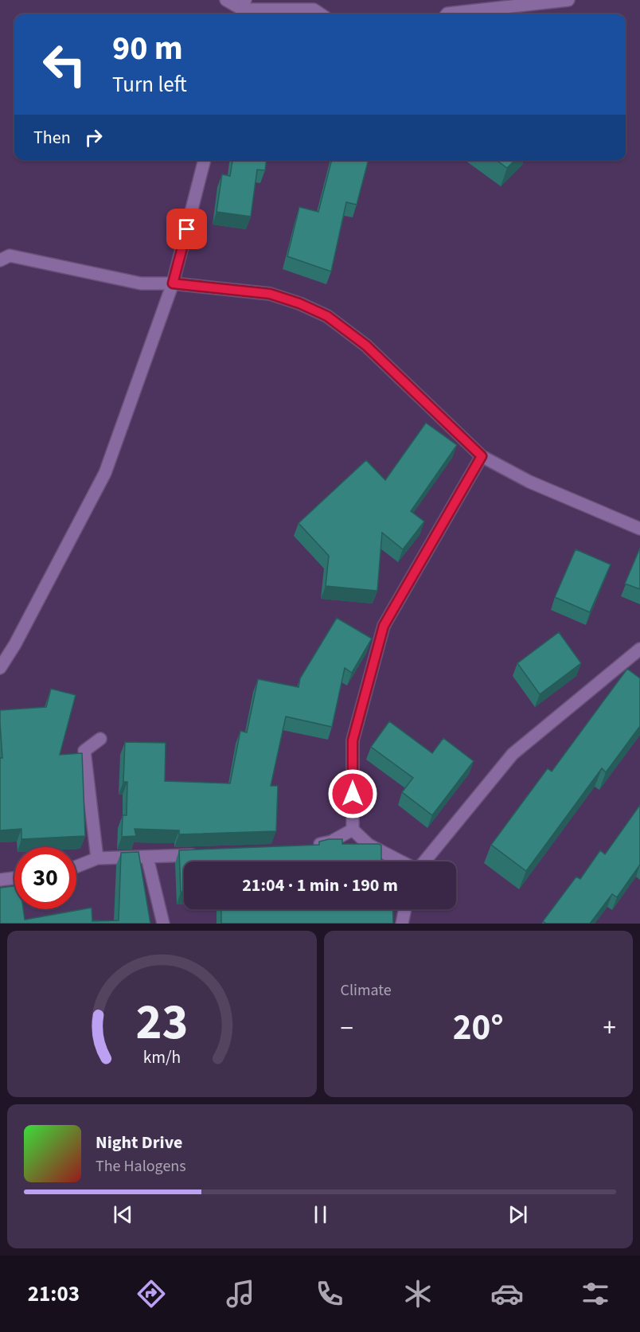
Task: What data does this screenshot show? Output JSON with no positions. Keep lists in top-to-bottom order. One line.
{"page":{"turn":["90 m","Turn left"],"then":"Then","limit":"30","trip":"21:04 · 1 min · 190 m","tile":"Climate","heat":["−","20°","+"],"song":["Night Drive","The Halogens"],"tabs":"21:03","gauge":["23","km/h"]}}
